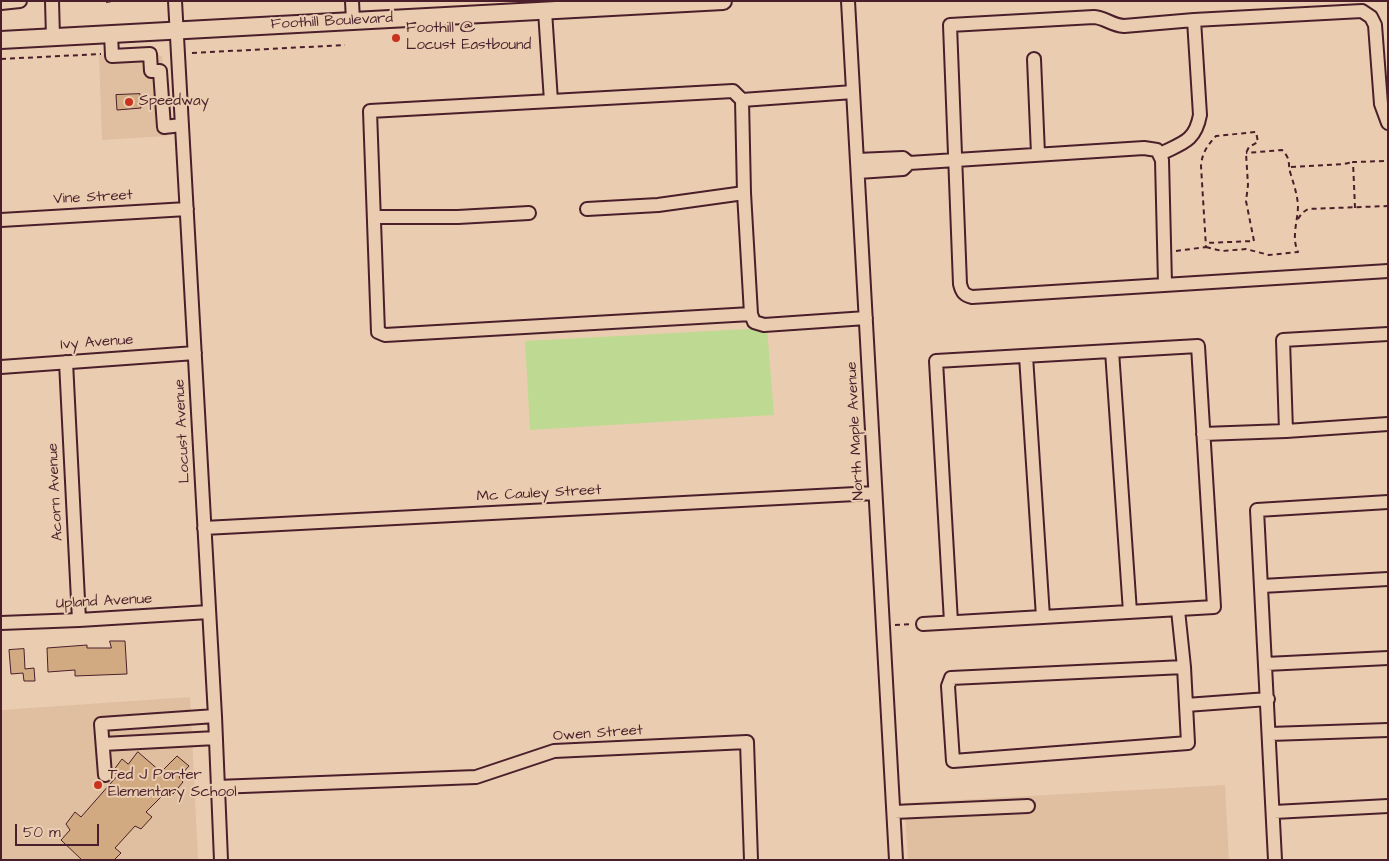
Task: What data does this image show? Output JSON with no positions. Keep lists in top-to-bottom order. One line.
{"streets":{"main road":["Foothill Boulevard"],"street":["Vine Street","Ivy Avenue","Locust Avenue","North Maple Avenue","Acorn Avenue","Mc Cauley Street","Upland Avenue","Owen Street"]},"crossings":[["Foothill Boulevard","Locust Avenue"],["Vine Street","Locust Avenue"],["Ivy Avenue","Locust Avenue"],["Ivy Avenue","Acorn Avenue"],["Locust Avenue","Mc Cauley Street"],["Locust Avenue","Upland Avenue"],["Locust Avenue","Owen Street"],["North Maple Avenue","Mc Cauley Street"],["Acorn Avenue","Upland Avenue"]],"places":["Foothill @ Locust Eastbound","Speedway","Ted J Porter Elementary School"],"scale_bar":"50 m"}
